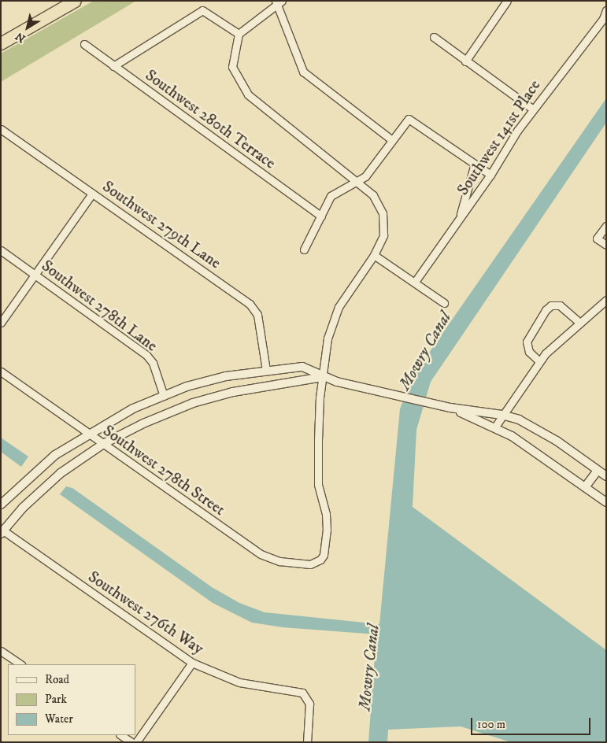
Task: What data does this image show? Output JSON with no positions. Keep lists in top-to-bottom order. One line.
{"streets":{"street":["Southwest 280th Terrace","Southwest 141st Place","Southwest 279th Lane","Southwest 278th Lane","Southwest 278th Street","Southwest 276th Way"]},"water":["Mowry Canal"],"legend":["Road","Park","Water"],"scale_bar":"100 m","north":"bottom left"}
